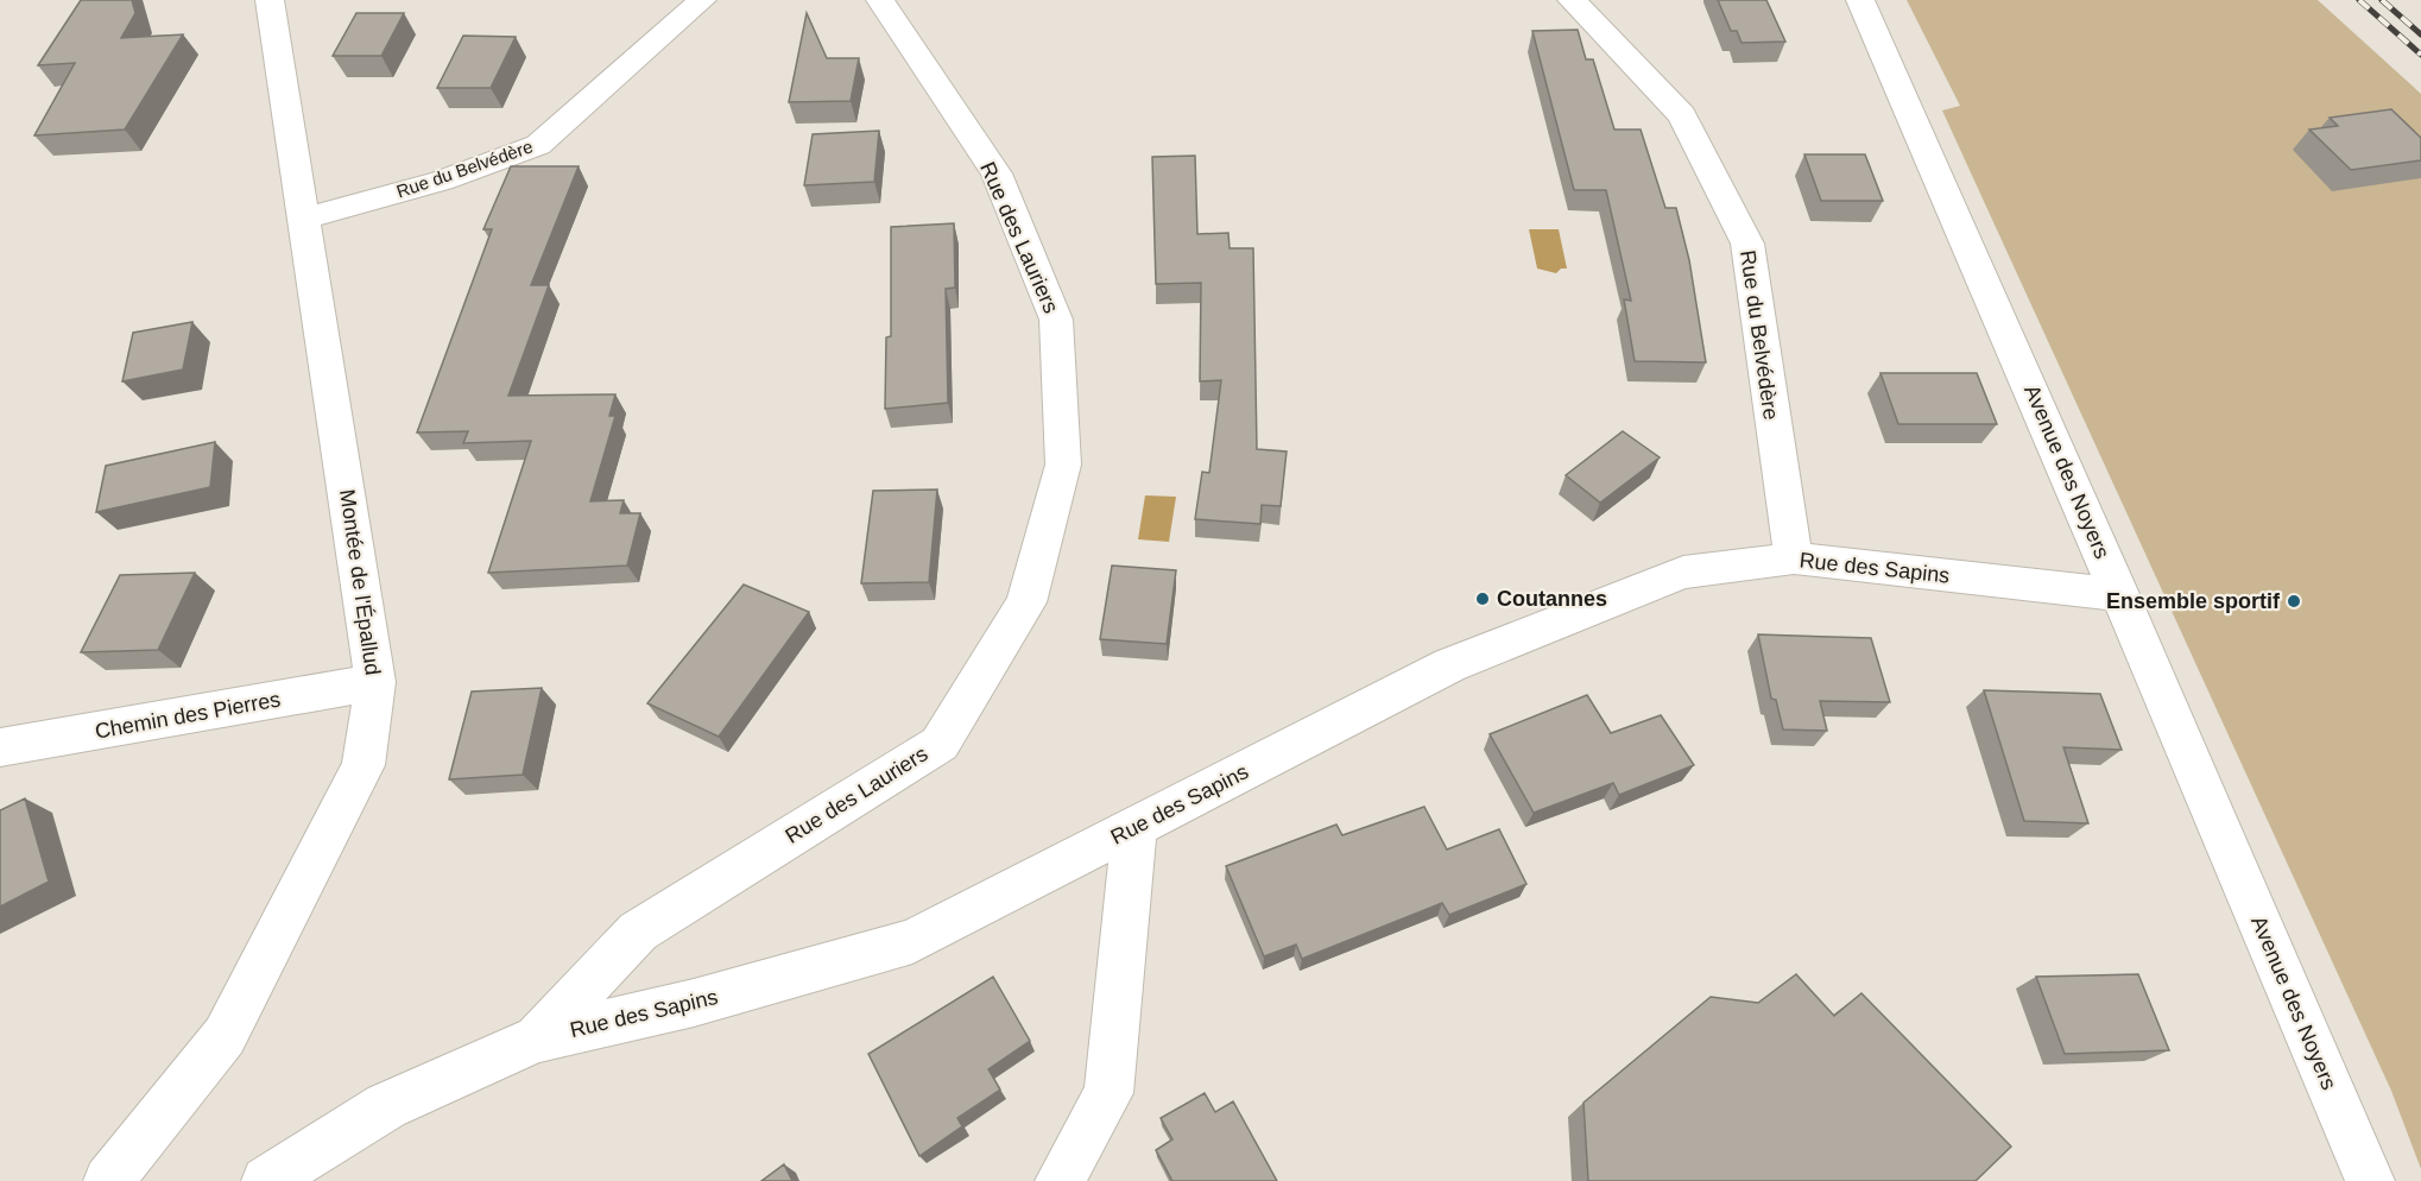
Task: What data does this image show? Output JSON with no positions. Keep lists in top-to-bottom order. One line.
{"streets":{"street":["Rue du Belvédère","Rue des Lauriers","Avenue des Noyers","Rue des Sapins","Montée de l'Épallud","Chemin des Pierres"]},"crossings":[["Rue du Belvédère","Rue des Sapins"],["Rue du Belvédère","Montée de l'Épallud"],["Rue des Lauriers","Rue des Sapins"],["Avenue des Noyers","Rue des Sapins"],["Montée de l'Épallud","Chemin des Pierres"]],"places":["Coutannes","Ensemble sportif"]}
